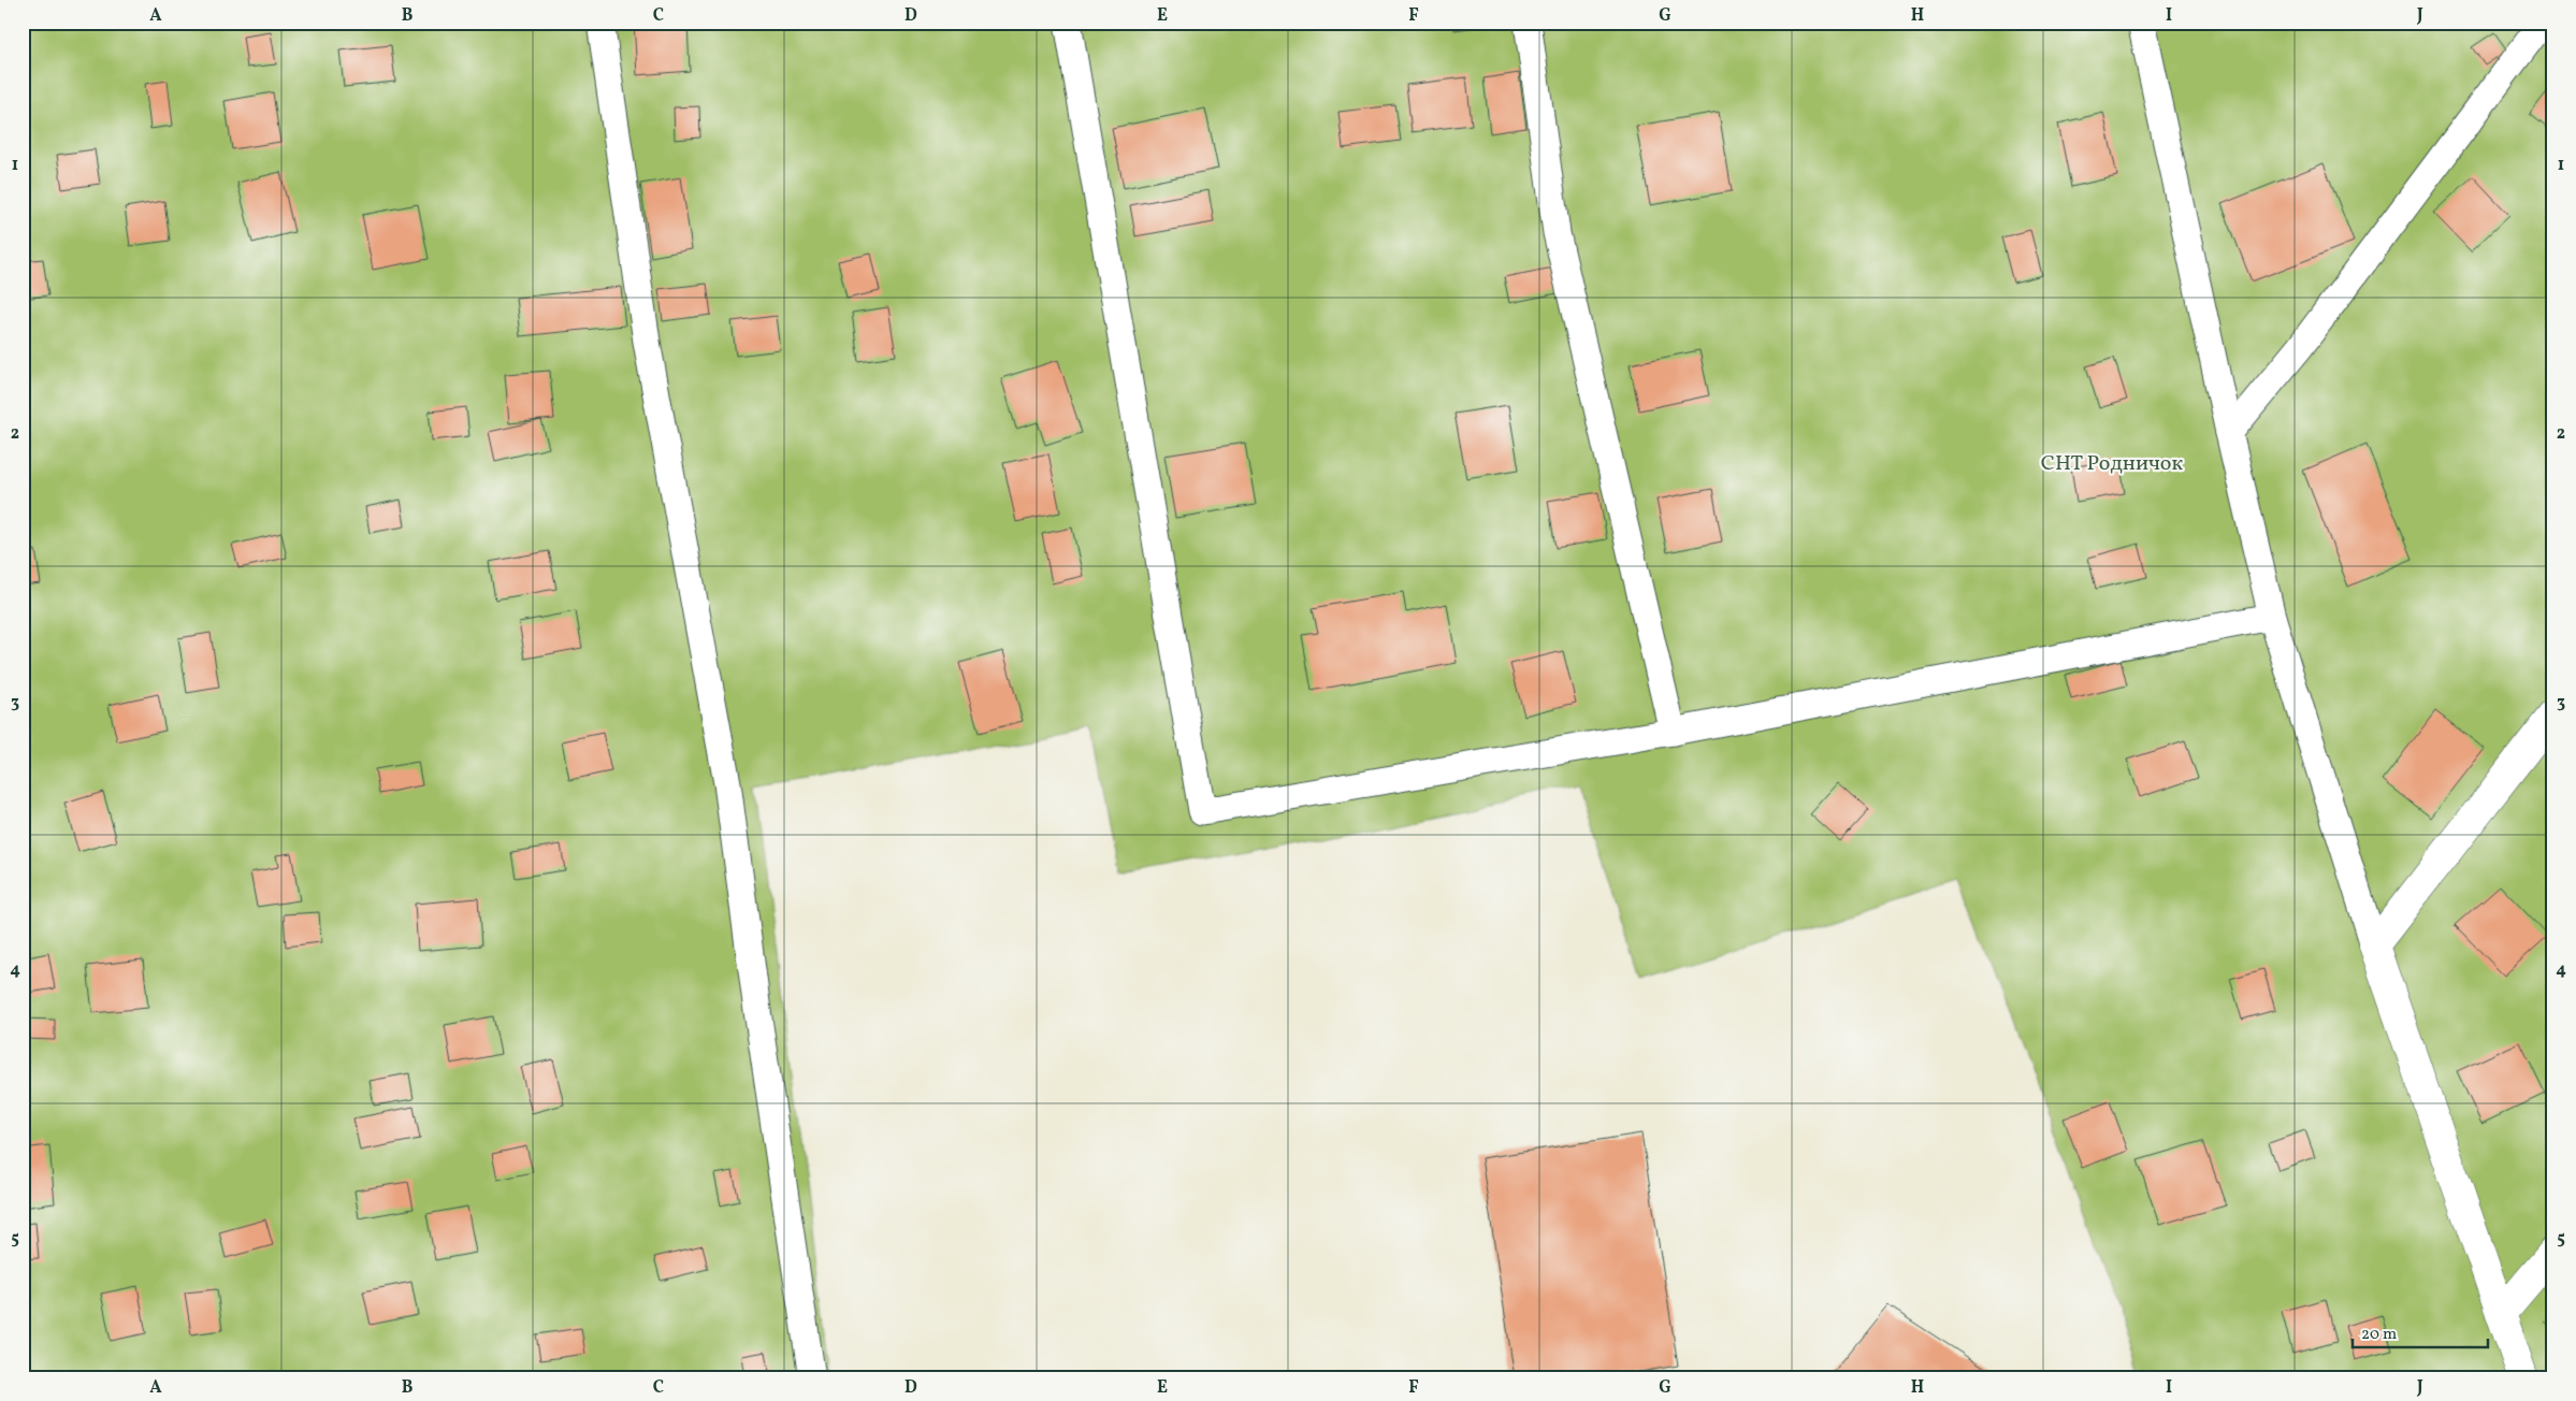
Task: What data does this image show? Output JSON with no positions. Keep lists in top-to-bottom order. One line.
{"parks":["СНТ Родничок"],"scale_bar":"20 m","grid":{"columns":["A","B","C","D","E","F","G","H","I","J"],"rows":["1","2","3","4","5"]}}
